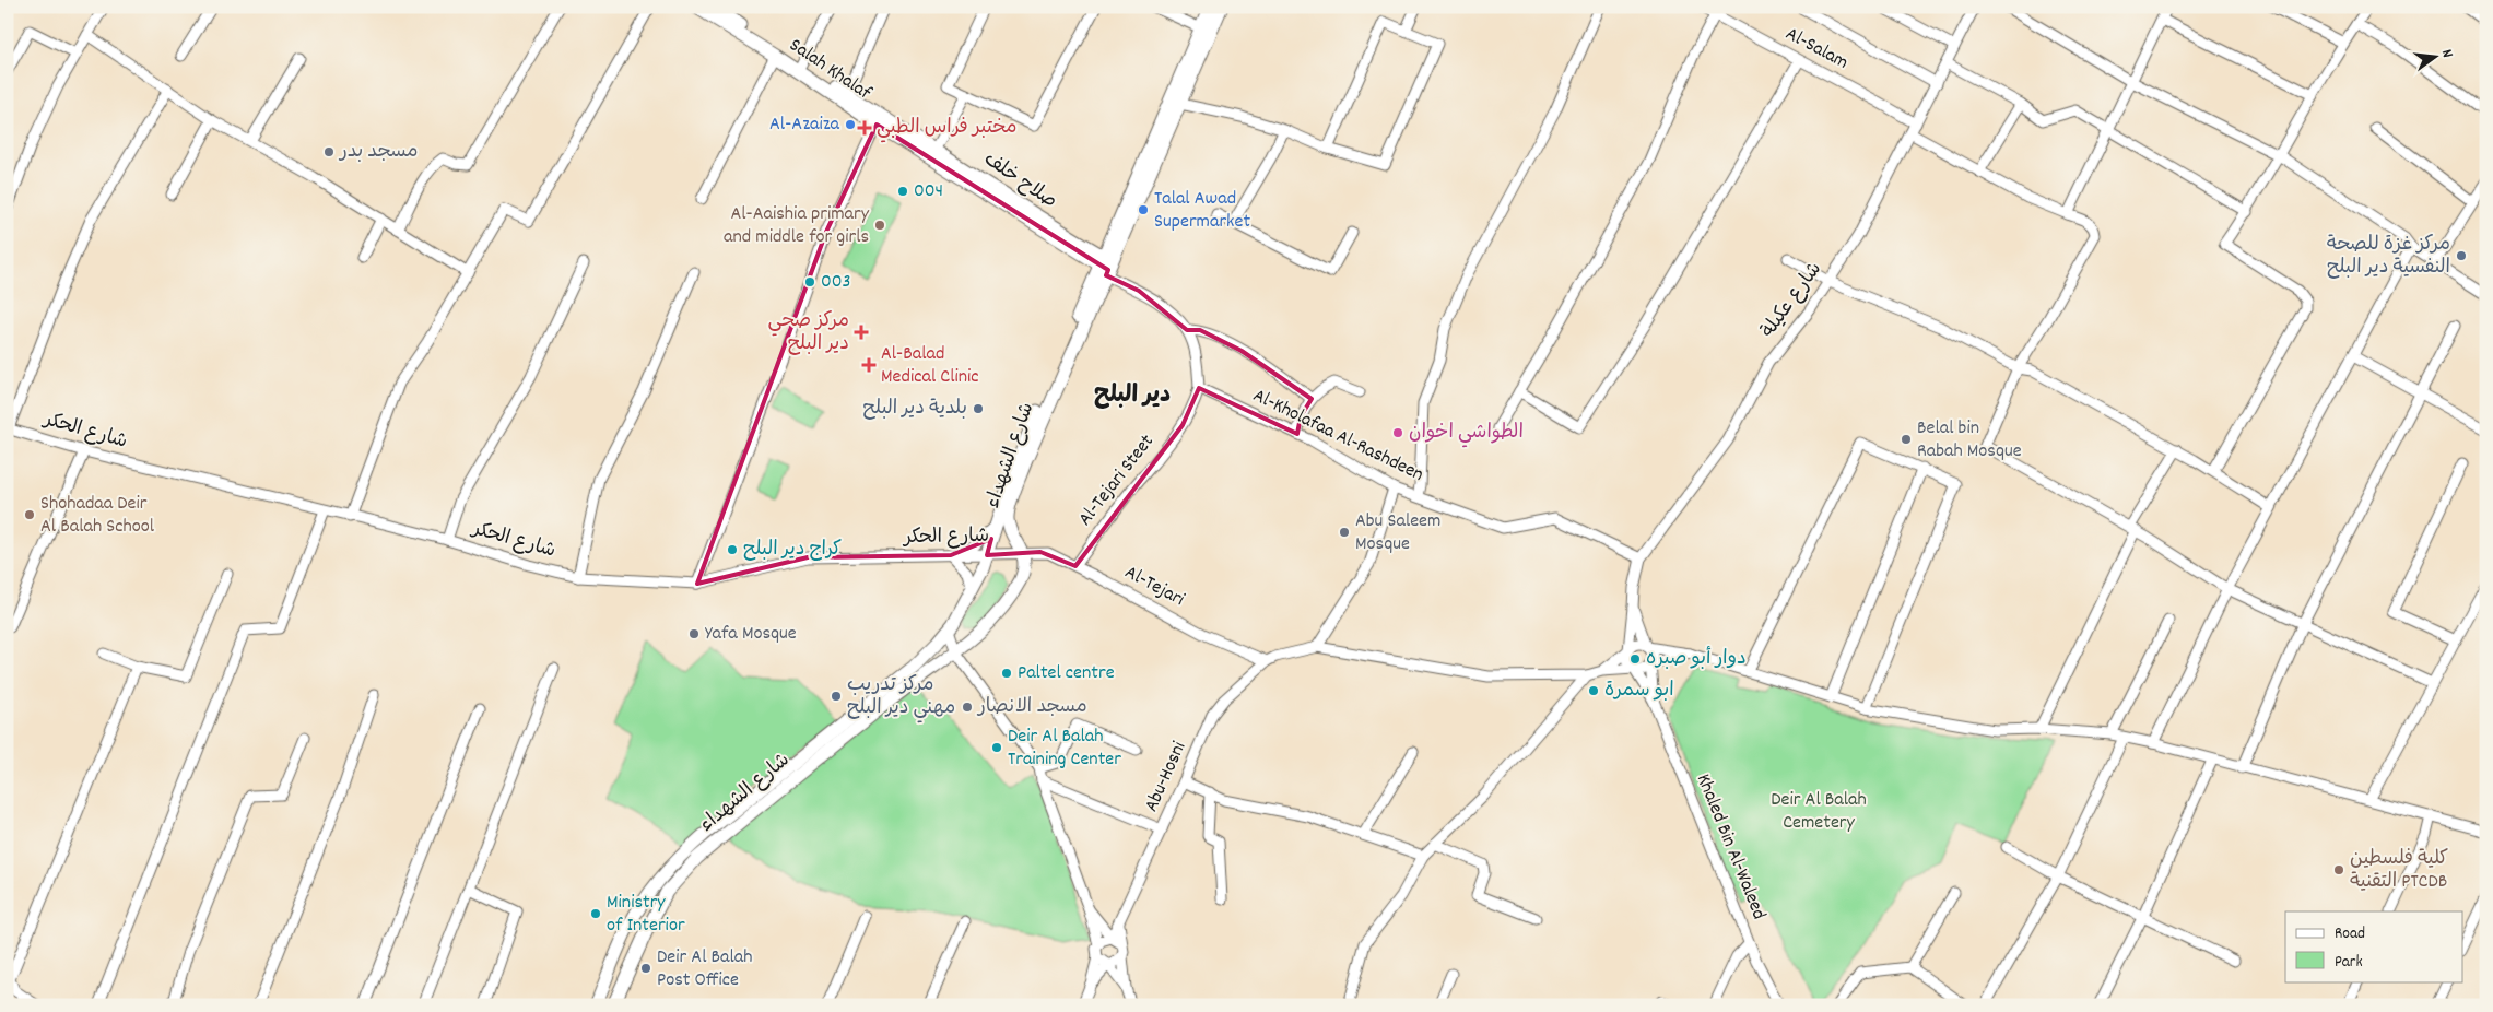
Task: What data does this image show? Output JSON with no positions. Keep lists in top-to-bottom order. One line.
{"streets":{"main road":["Salah Khalaf","صلاح خلف","شارع الشهداء"],"street":["Al-Salam","شارع عكيلة","شارع الحكر","Al-Kholafaa Al-Rashdeen","Al-Tejari Steet","Al-Tejari","Abu-Hosni","Khaled Bin Al-Waleed"]},"crossings":[["Al-Salam","شارع عكيلة"],["Salah Khalaf","صلاح خلف"],["Salah Khalaf","شارع الشهداء"],["صلاح خلف","شارع الشهداء"],["شارع عكيلة","Al-Kholafaa Al-Rashdeen"],["شارع الحكر","شارع الشهداء"],["شارع الحكر","Al-Tejari"],["Al-Kholafaa Al-Rashdeen","Al-Tejari Steet"],["شارع الشهداء","Al-Tejari"],["Al-Tejari Steet","Al-Tejari"],["Al-Tejari","Abu-Hosni"]],"districts":["دير البلح"],"parks":["Deir Al Balah Cemetery"],"places":{"other":["Al-Azaiza","مسجد بدر","004","Talal Awad Supermarket","Al-Aaishia primary and middle for girls","مركز غزة للصحة النفسية دير البلح","003","بلدية دير البلح","الطواشي اخوان","Belal bin Rabah Mosque","Shohadaa Deir Al Balah School","Abu Saleem Mosque","كراج دير البلح","Yafa Mosque","دوار أبو صبره","Paltel centre","ابو سمرة","مركز تدريب مهني دير البلح","مسجد الانصار","Deir Al Balah Training Center","كلية فلسطين التقنية PTCDB","Ministry of Interior","Deir Al Balah Post Office"],"health":["مختبر فراس الطبي","مركز صحي دير البلح","Al-Balad Medical Clinic"]},"legend":["Road","Park"],"north":"right"}
